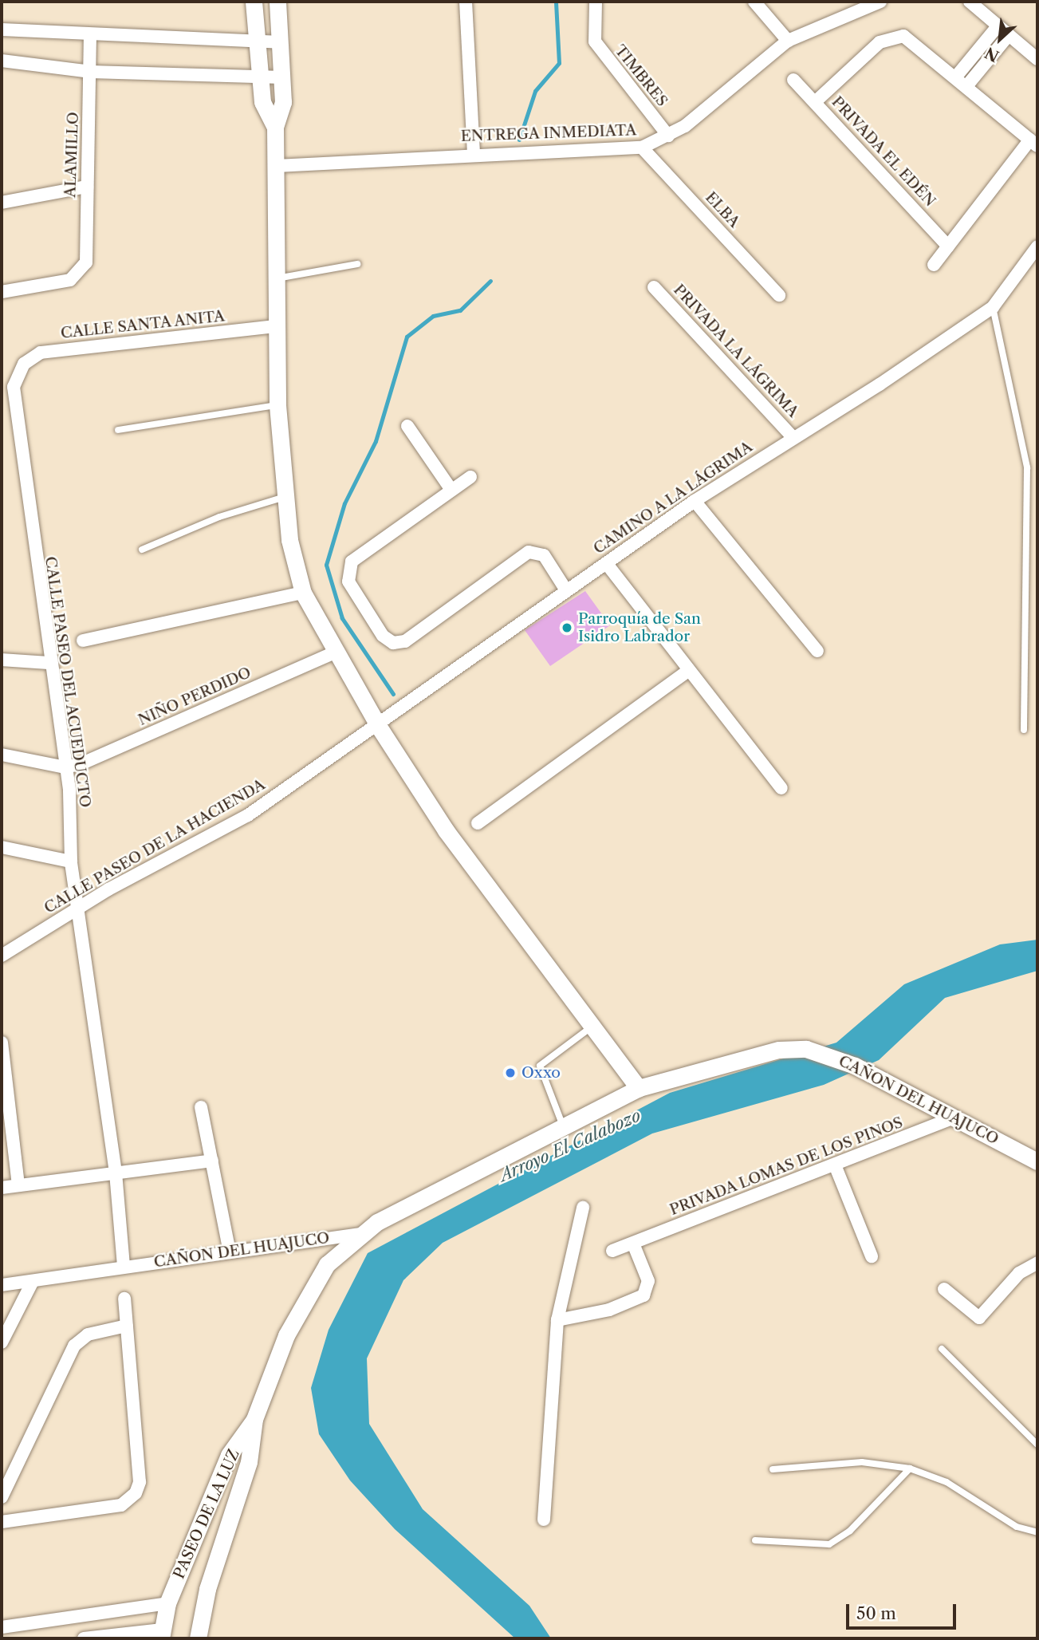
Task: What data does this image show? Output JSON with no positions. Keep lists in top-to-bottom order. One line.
{"streets":{"street":["TIMBRES","ENTREGA INMEDIATA","PRIVADA EL EDÉN","ALAMILLO","ELBA","CALLE SANTA ANITA","PRIVADA LA LÁGRIMA","CAMINO A LA LÁGRIMA","CALLE PASEO DEL ACUEDUCTO","NIÑO PERDIDO","CALLE PASEO DE LA HACIENDA","CAÑON DEL HUAJUCO","PRIVADA LOMAS DE LOS PINOS","PASEO DE LA LUZ"]},"crossings":[["TIMBRES","ENTREGA INMEDIATA"],["ENTREGA INMEDIATA","ELBA"],["CALLE SANTA ANITA","CALLE PASEO DEL ACUEDUCTO"],["PRIVADA LA LÁGRIMA","CAMINO A LA LÁGRIMA"],["CAMINO A LA LÁGRIMA","CALLE PASEO DE LA HACIENDA"],["CALLE PASEO DEL ACUEDUCTO","NIÑO PERDIDO"],["CALLE PASEO DEL ACUEDUCTO","CALLE PASEO DE LA HACIENDA"],["CALLE PASEO DEL ACUEDUCTO","CAÑON DEL HUAJUCO"],["CAÑON DEL HUAJUCO","PRIVADA LOMAS DE LOS PINOS"],["CAÑON DEL HUAJUCO","PASEO DE LA LUZ"]],"water":["Arroyo El Calabozo"],"places":["Parroquía de San Isidro Labrador","Oxxo"],"scale_bar":"50 m","north":"bottom left"}
